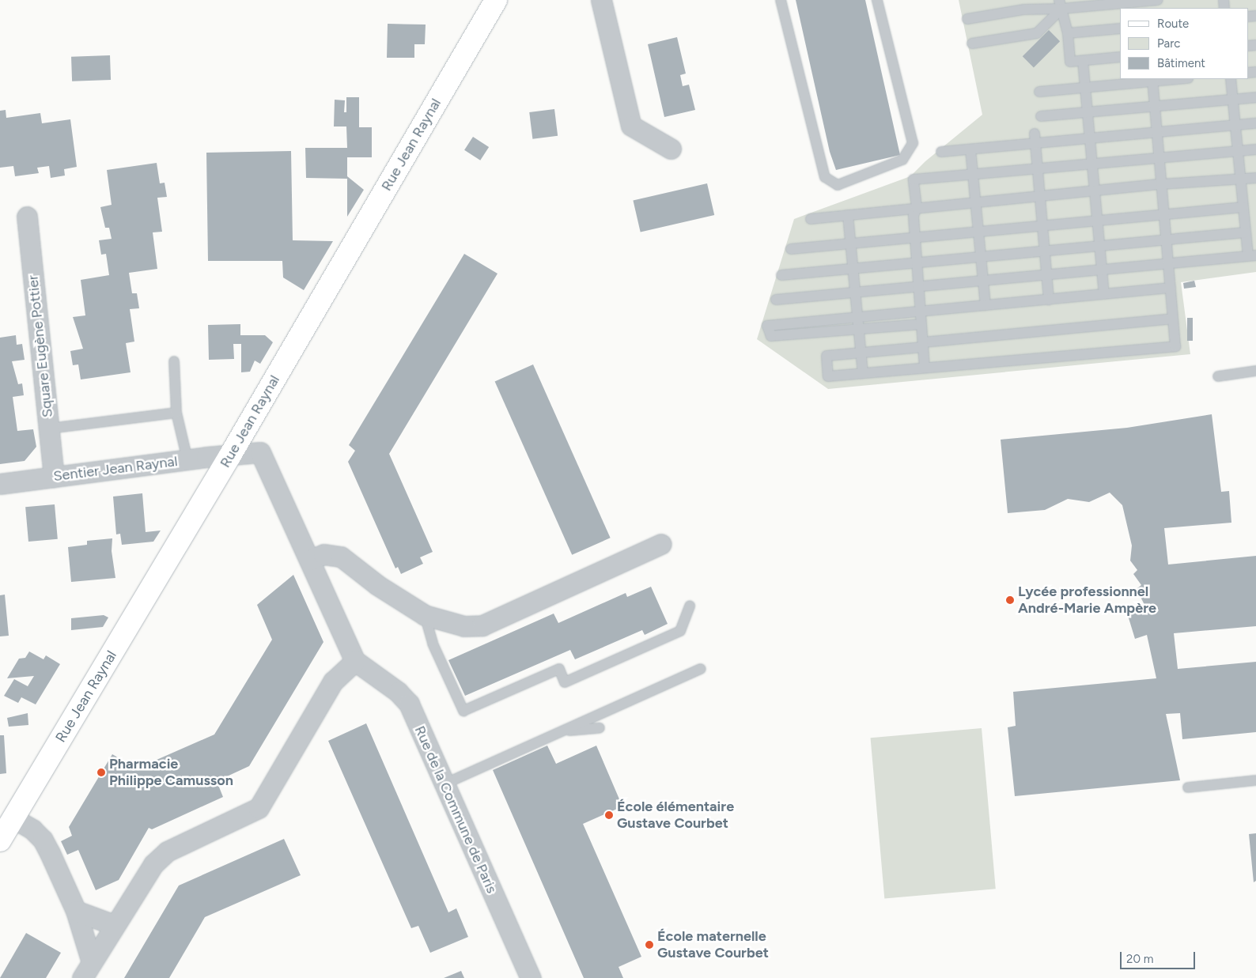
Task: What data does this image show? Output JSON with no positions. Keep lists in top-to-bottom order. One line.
{"streets":{"street":["Rue Jean Raynal","Square Eugène Pottier","Sentier Jean Raynal","Rue de la Commune de Paris"]},"crossings":[["Rue Jean Raynal","Sentier Jean Raynal"],["Square Eugène Pottier","Sentier Jean Raynal"]],"places":["Lycée professionnel André-Marie Ampère","Pharmacie Philippe Camusson","École élémentaire Gustave Courbet","École maternelle Gustave Courbet"],"legend":["Route","Parc","Bâtiment"],"scale_bar":"20 m"}
